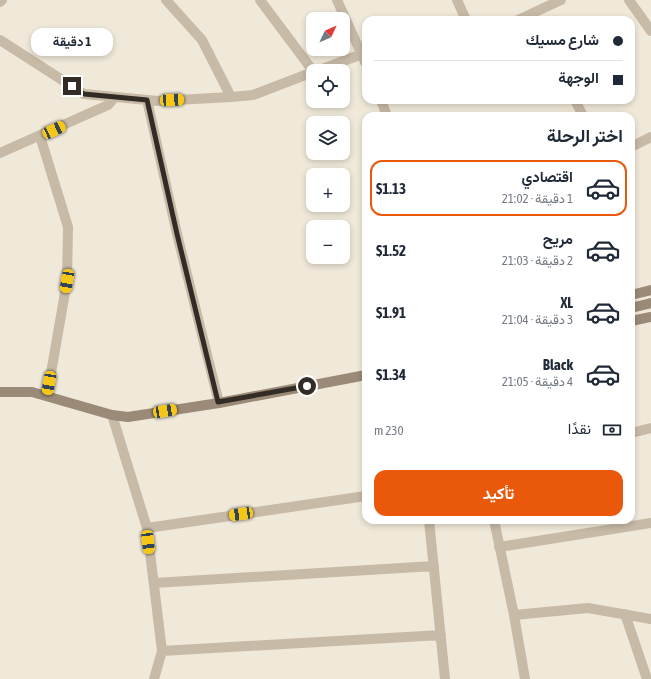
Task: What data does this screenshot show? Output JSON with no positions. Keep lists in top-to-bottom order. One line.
{"north":"top right","page":{"map_buttons":["+","−"],"banner":["شارع مسيك","الوجهة"],"bubble":"1 دقيقة","heading":"اختر الرحلة","list":[{"name":"اقتصادي","note":"1 دقيقة · 21:02","value":"$1.13"},{"name":"مريح","note":"2 دقيقة · 21:03","value":"$1.52"},{"name":"XL","note":"3 دقيقة · 21:04","value":"$1.91"},{"name":"Black","note":"4 دقيقة · 21:05","value":"$1.34"}],"pay":["نقدًا","230 m"],"buttons":"تأكيد"}}
